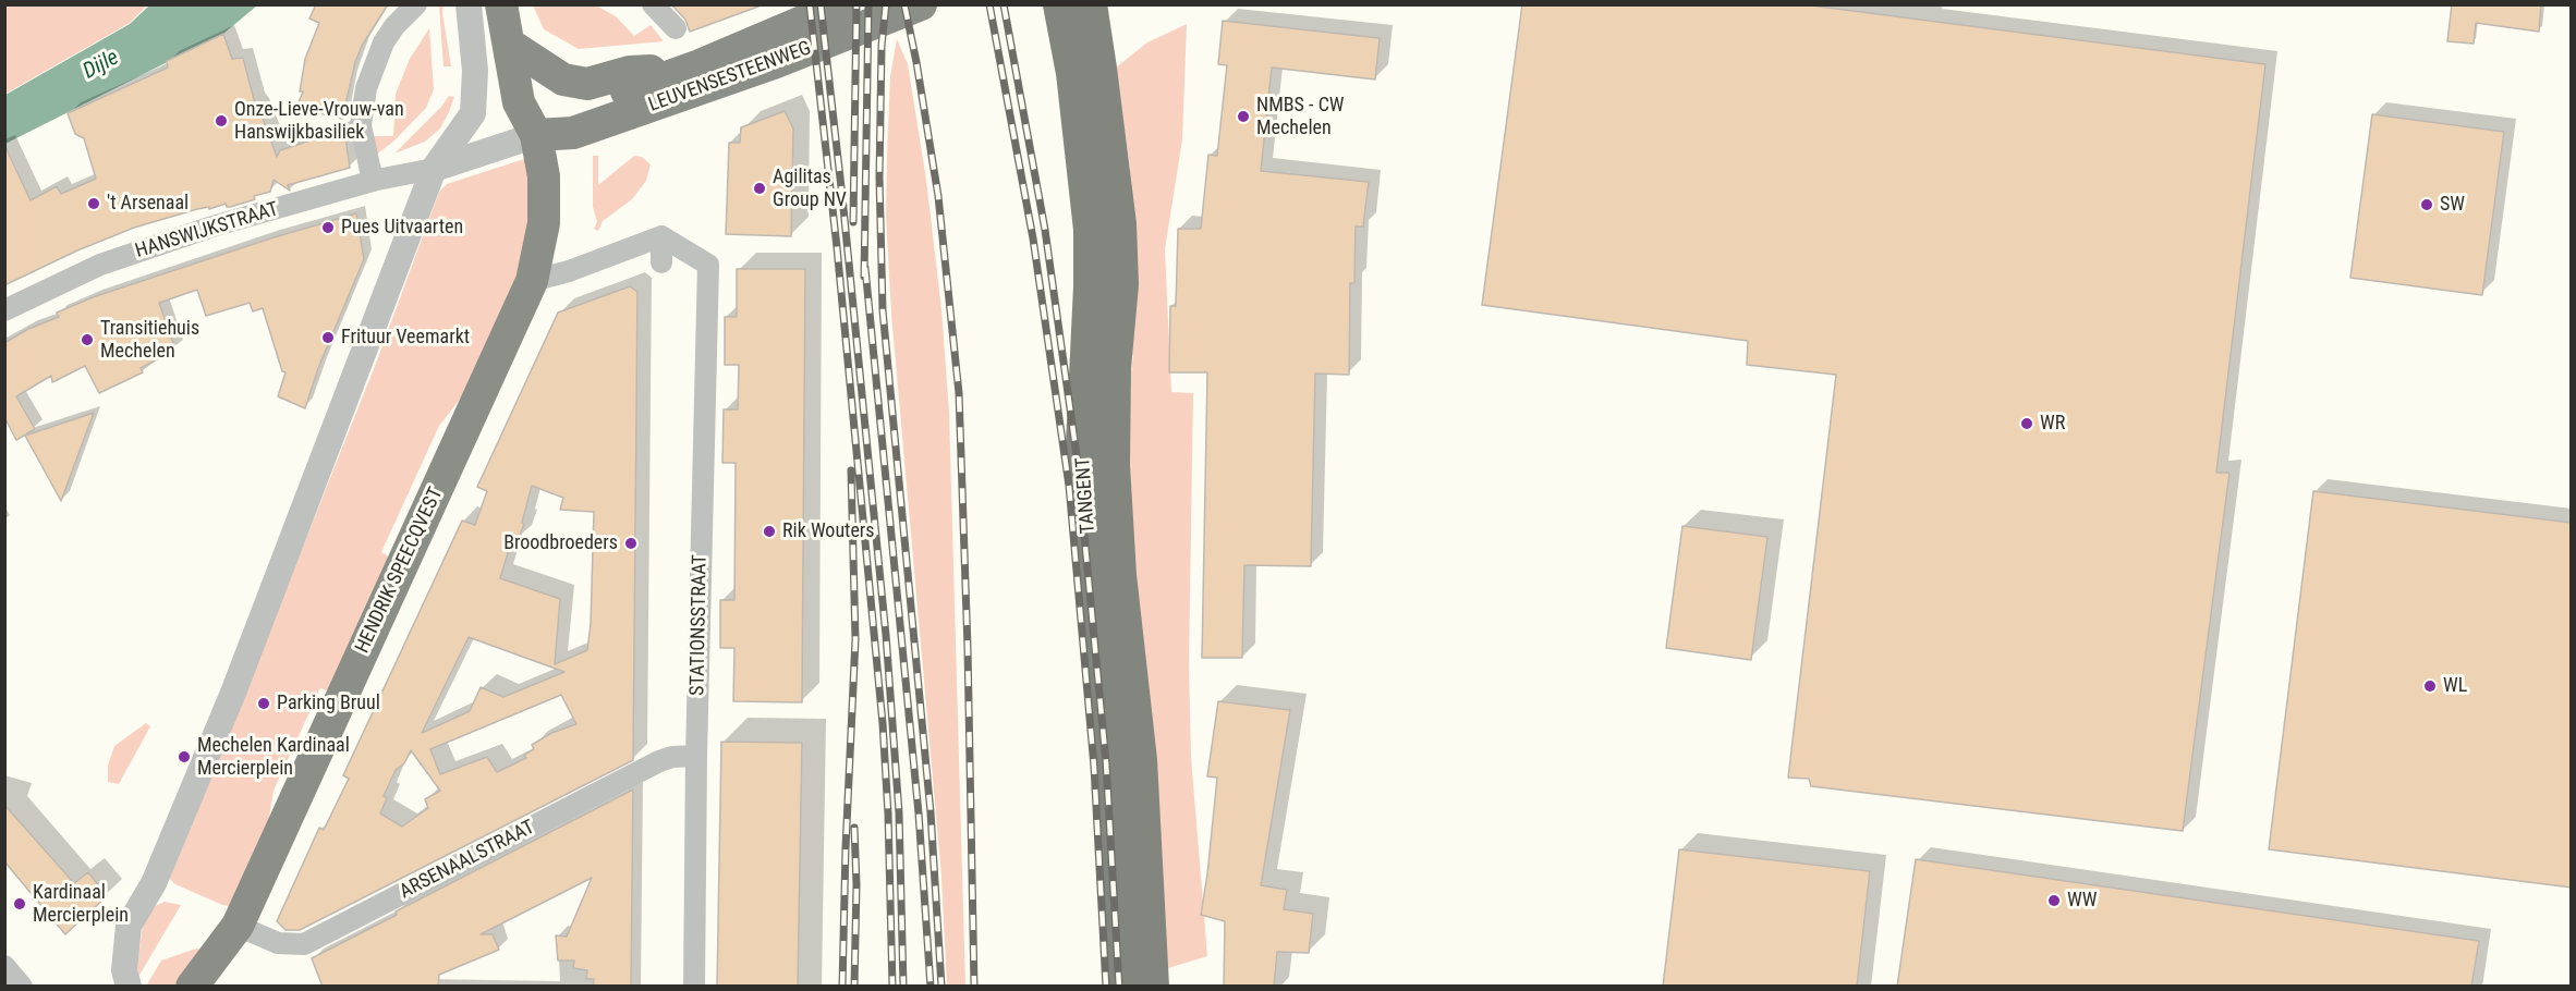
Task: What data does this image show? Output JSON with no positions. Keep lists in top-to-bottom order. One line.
{"streets":{"highway":["TANGENT"],"main road":["LEUVENSESTEENWEG","HENDRIK SPEECQVEST"],"street":["HANSWIJKSTRAAT","STATIONSSTRAAT","ARSENAALSTRAAT"]},"crossings":[["LEUVENSESTEENWEG","HANSWIJKSTRAAT"],["LEUVENSESTEENWEG","HENDRIK SPEECQVEST"],["HENDRIK SPEECQVEST","ARSENAALSTRAAT"],["STATIONSSTRAAT","ARSENAALSTRAAT"]],"water":["Dijle"],"places":["NMBS - CW Mechelen","Onze-Lieve-Vrouw-van Hanswijkbasiliek","Agilitas Group NV","'t Arsenaal","SW","Pues Uitvaarten","Frituur Veemarkt","Transitiehuis Mechelen","WR","Rik Wouters","Broodbroeders","WL","Parking Bruul","Mechelen Kardinaal Mercierplein","WW","Kardinaal Mercierplein"]}
